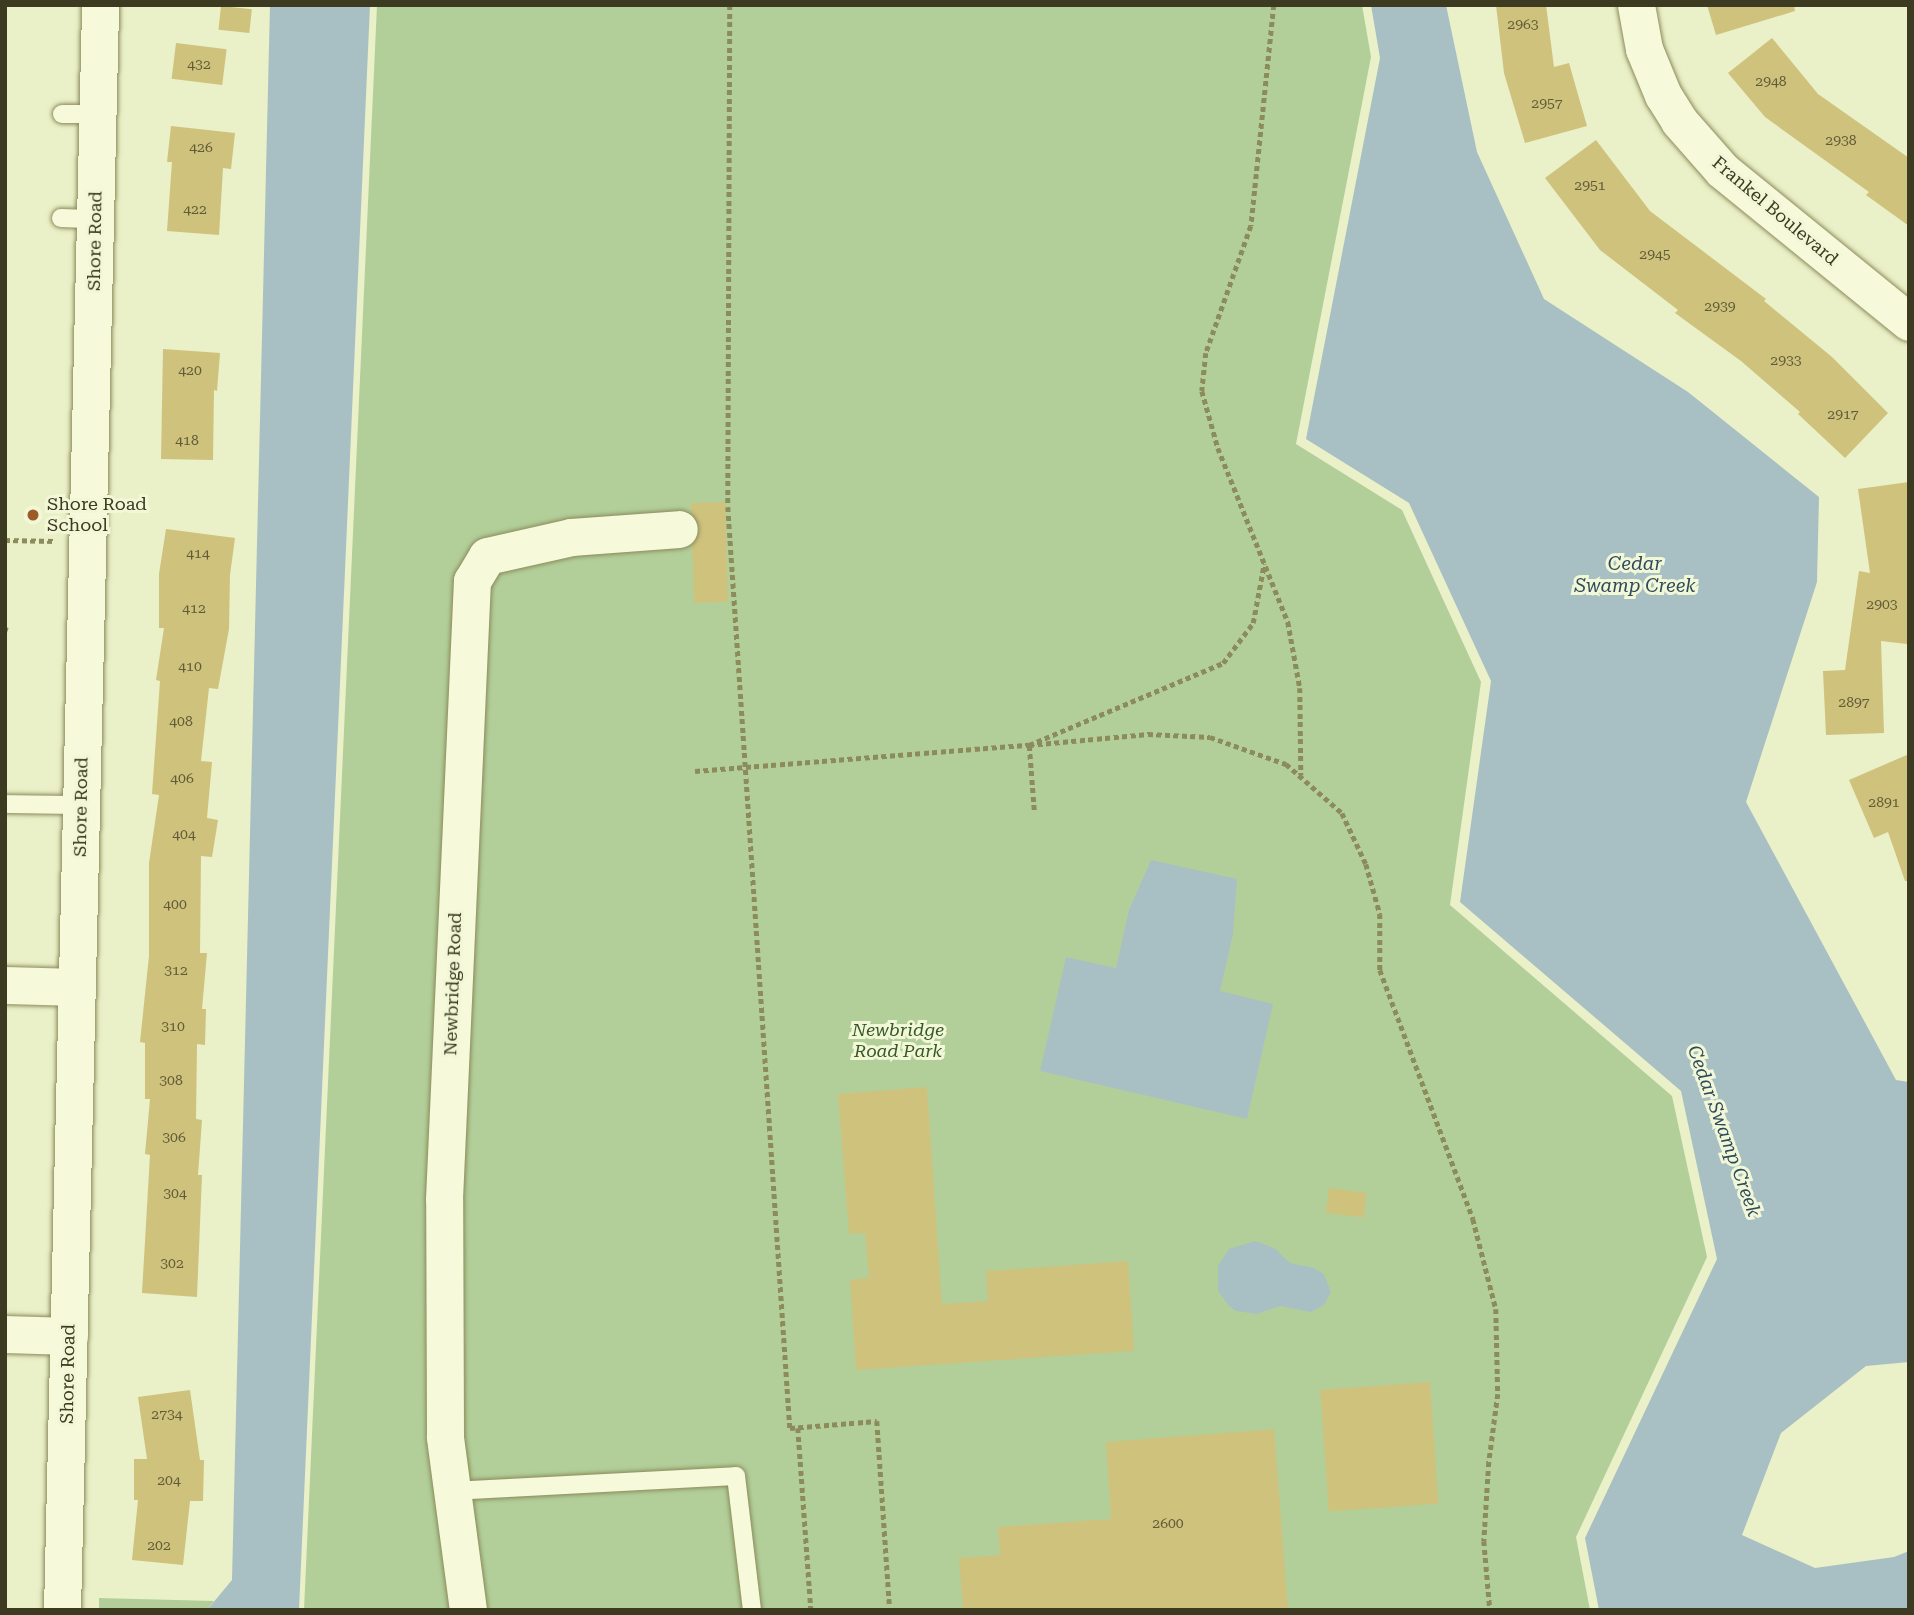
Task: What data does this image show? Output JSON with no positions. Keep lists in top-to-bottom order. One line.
{"streets":{"street":["Frankel Boulevard","Shore Road","Newbridge Road"]},"water":["Cedar Swamp Creek"],"parks":["Newbridge Road Park"],"places":["Shore Road School"],"house_numbers":["2963","432","2948","2957","2938","426","2951","422","2945","2939","2933","420","2917","418","414","2903","412","410","2897","408","406","2891","404","400","312","310","308","306","304","302","2734","204","2600","202"]}
